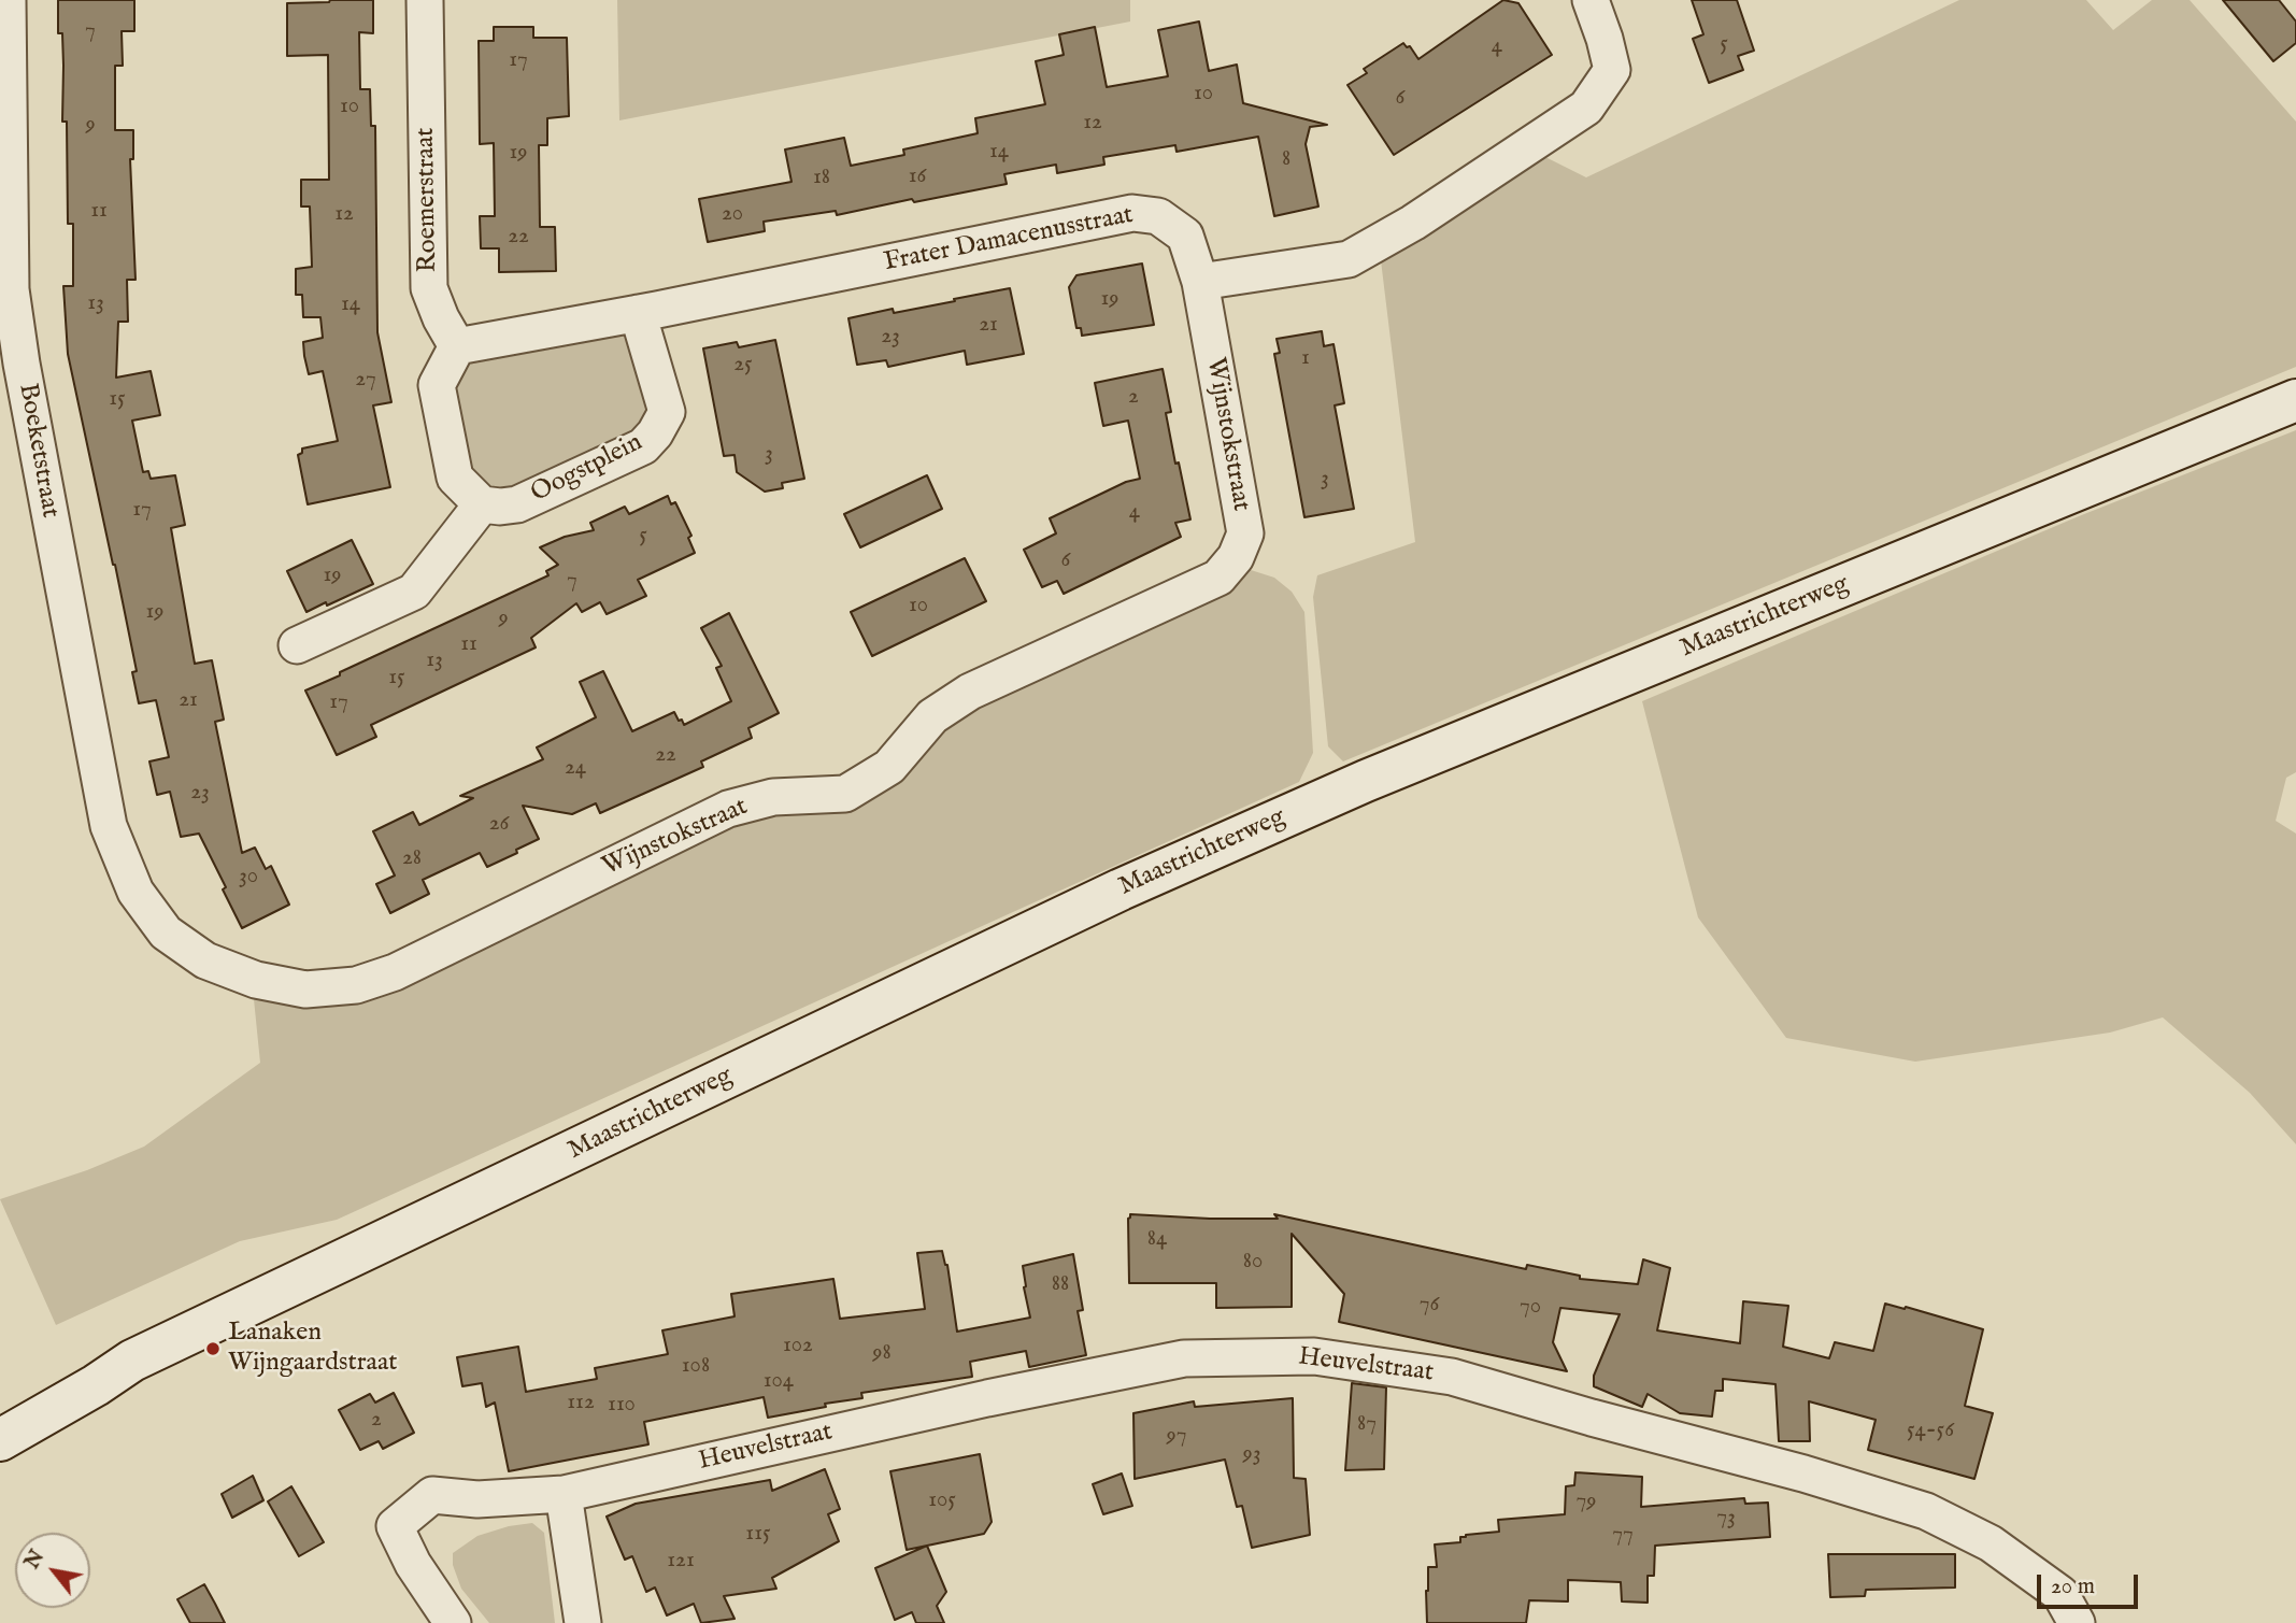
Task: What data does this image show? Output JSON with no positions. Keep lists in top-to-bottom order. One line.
{"streets":{"main road":["Maastrichterweg"],"street":["Roemerstraat","Frater Damacenusstraat","Wijnstokstraat","Boeketstraat","Oogstplein","Heuvelstraat"]},"crossings":[["Frater Damacenusstraat","Wijnstokstraat"],["Frater Damacenusstraat","Oogstplein"],["Wijnstokstraat","Boeketstraat"]],"places":["Lanaken Wijngaardstraat"],"house_numbers":["7","5","4","17","10","6","10","12","9","14","19","8","16","18","11","12","20","22","19","13","14","21","23","1","25","27","2","15","3","3","17","4","5","6","19","7","10","19","9","11","13","15","21","17","22","24","23","26","28","30","84","80","88","76","70","102","98","108","104","112","110","2","87","54-56","97","93","105","79","73","115","77","121"],"scale_bar":"20 m","north":"top left"}
